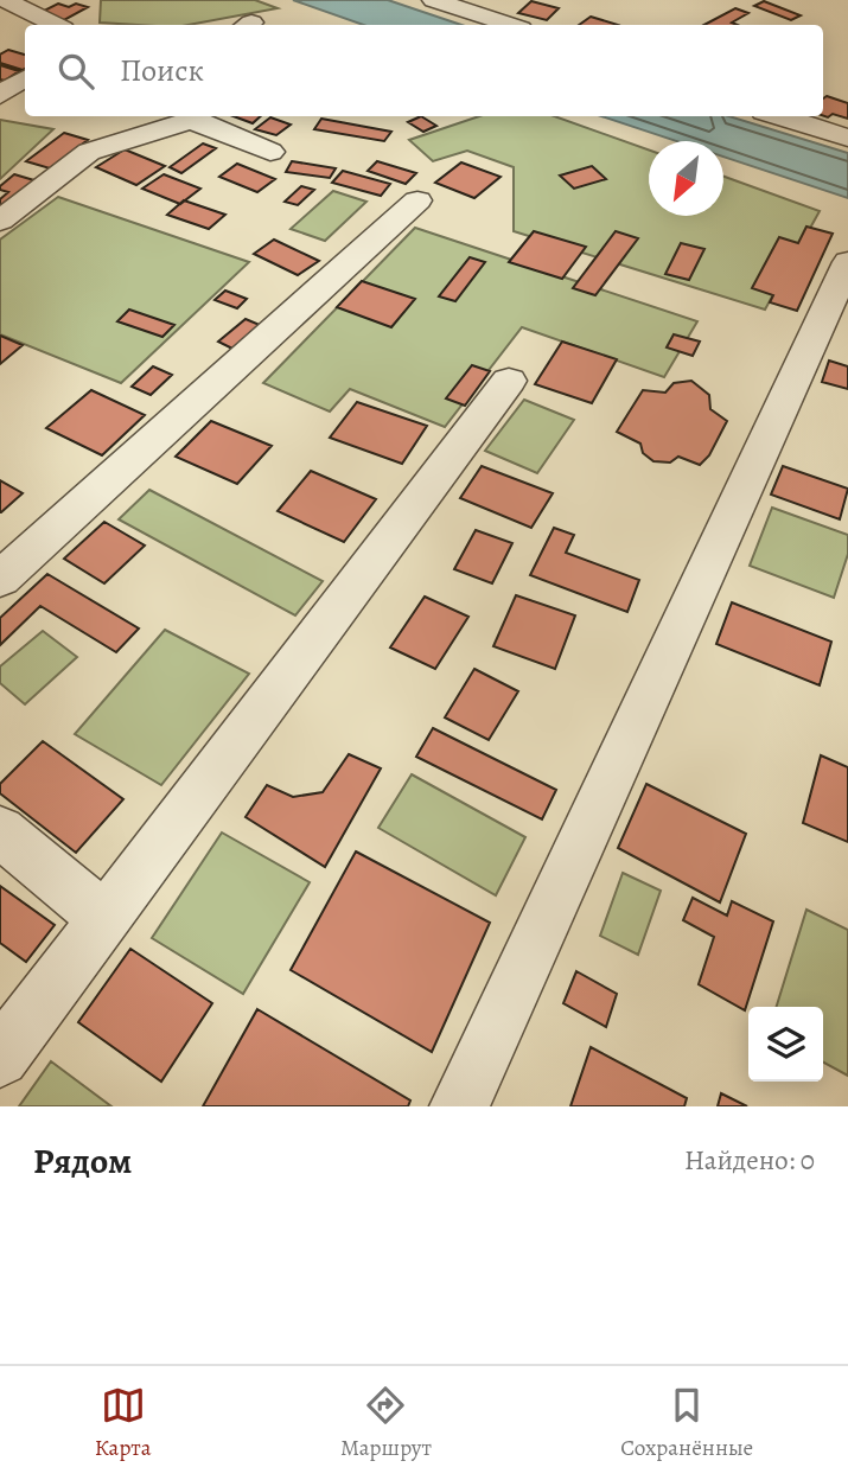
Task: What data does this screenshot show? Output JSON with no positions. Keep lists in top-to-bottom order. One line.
{"north":"bottom left","page":{"search":"Поиск","heading":["Рядом","Найдено: 0"],"nav":["Карта","Маршрут","Сохранённые"]}}
